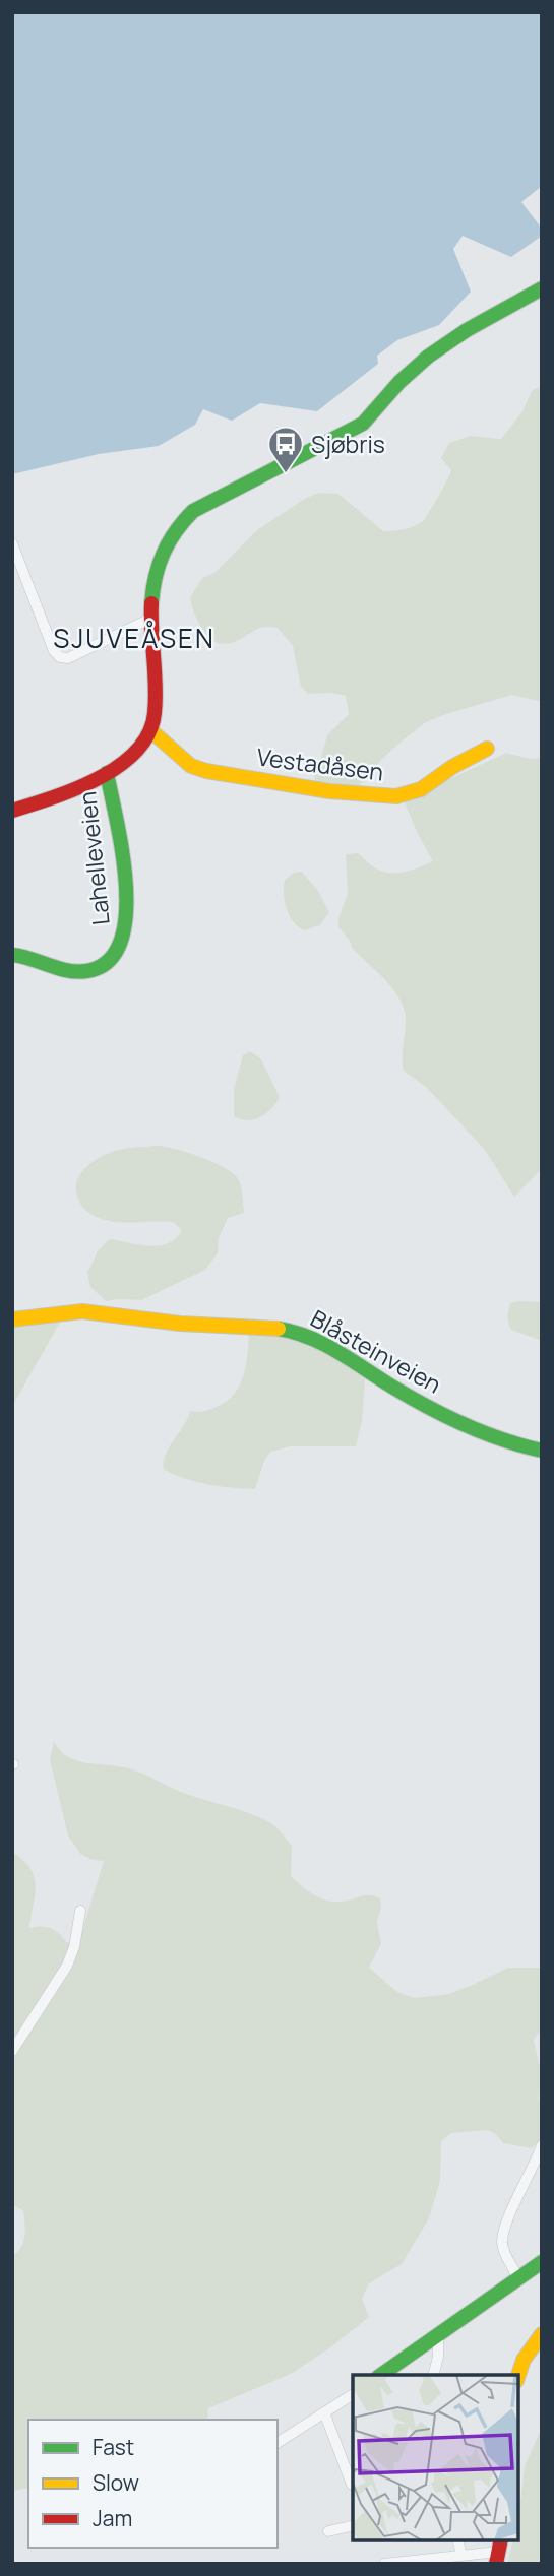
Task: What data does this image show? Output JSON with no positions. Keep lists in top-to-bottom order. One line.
{"streets":{"street":["Vestadåsen","Lahelleveien","Blåsteinveien"]},"crossings":[["Vestadåsen","Lahelleveien"]],"districts":["SJUVEÅSEN"],"places":{"bus stop":["Sjøbris"]},"legend":["Fast","Slow","Jam"]}
